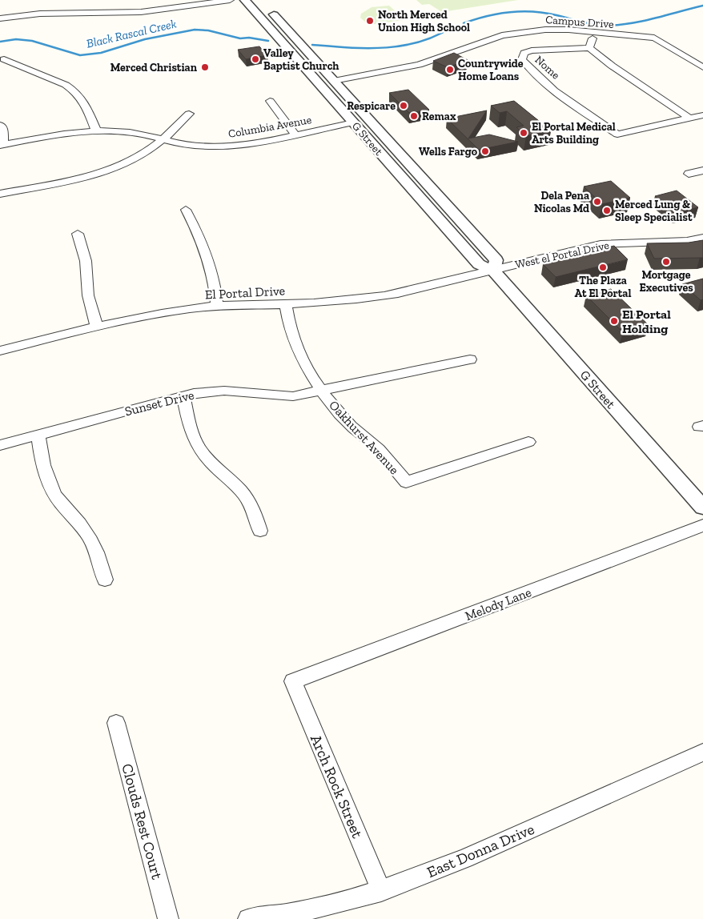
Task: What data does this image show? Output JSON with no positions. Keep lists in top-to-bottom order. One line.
{"streets":{"street":["Campus Drive","Nome","Columbia Avenue","G Street","West el Portal Drive","El Portal Drive","Sunset Drive","Oakhurst Avenue","Melody Lane","Arch Rock Street","Clouds Rest Court","East Donna Drive"]},"crossings":[["Campus Drive","G Street"],["Columbia Avenue","G Street"],["G Street","West el Portal Drive"],["G Street","El Portal Drive"],["West el Portal Drive","El Portal Drive"],["El Portal Drive","Oakhurst Avenue"],["Sunset Drive","Oakhurst Avenue"],["Melody Lane","Arch Rock Street"],["Arch Rock Street","East Donna Drive"]],"water":["Black Rascal Creek"],"places":["North Merced Union High School","Valley Baptist Church","Merced Christian","Countrywide Home Loans","Respicare","Remax","El Portal Medical Arts Building","Wells Fargo","Dela Pena Nicolas Md","Merced Lung & Sleep Specialist","Mortgage Executives","The Plaza At El Portal","El Portal Holding"]}
